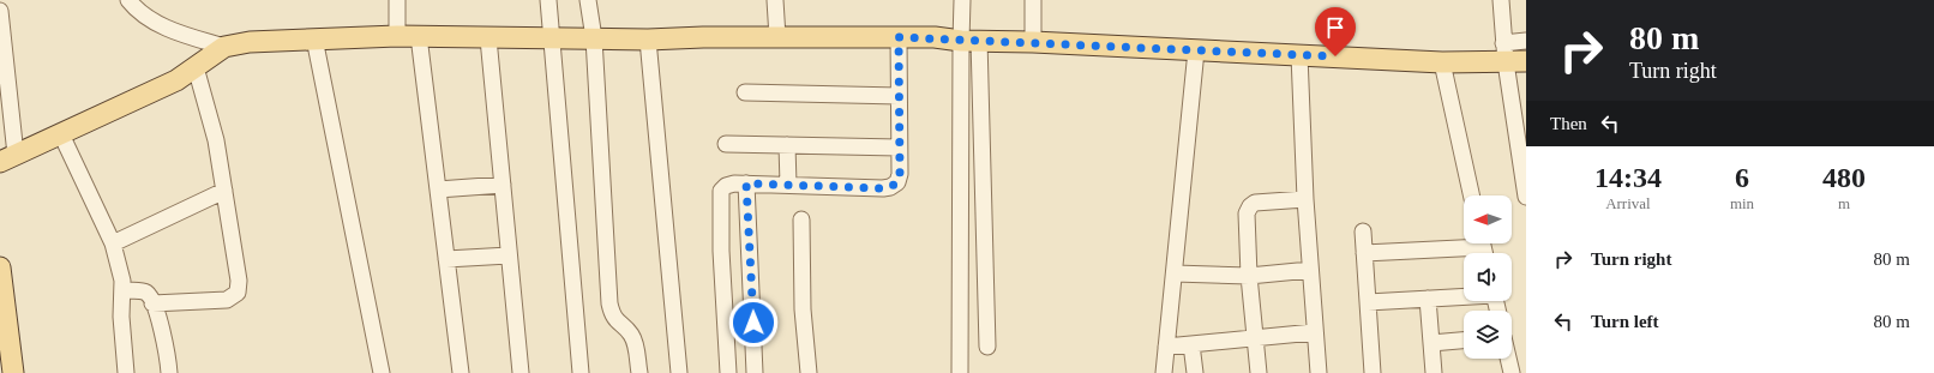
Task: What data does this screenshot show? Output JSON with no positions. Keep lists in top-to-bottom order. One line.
{"north":"left","page":{"turn":["80 m","Turn right"],"then":"Then","eta":["14:34","Arrival","6","min","480","m"],"list":[{"name":"Turn right","value":"80 m"},{"name":"Turn left","value":"80 m"}]}}
